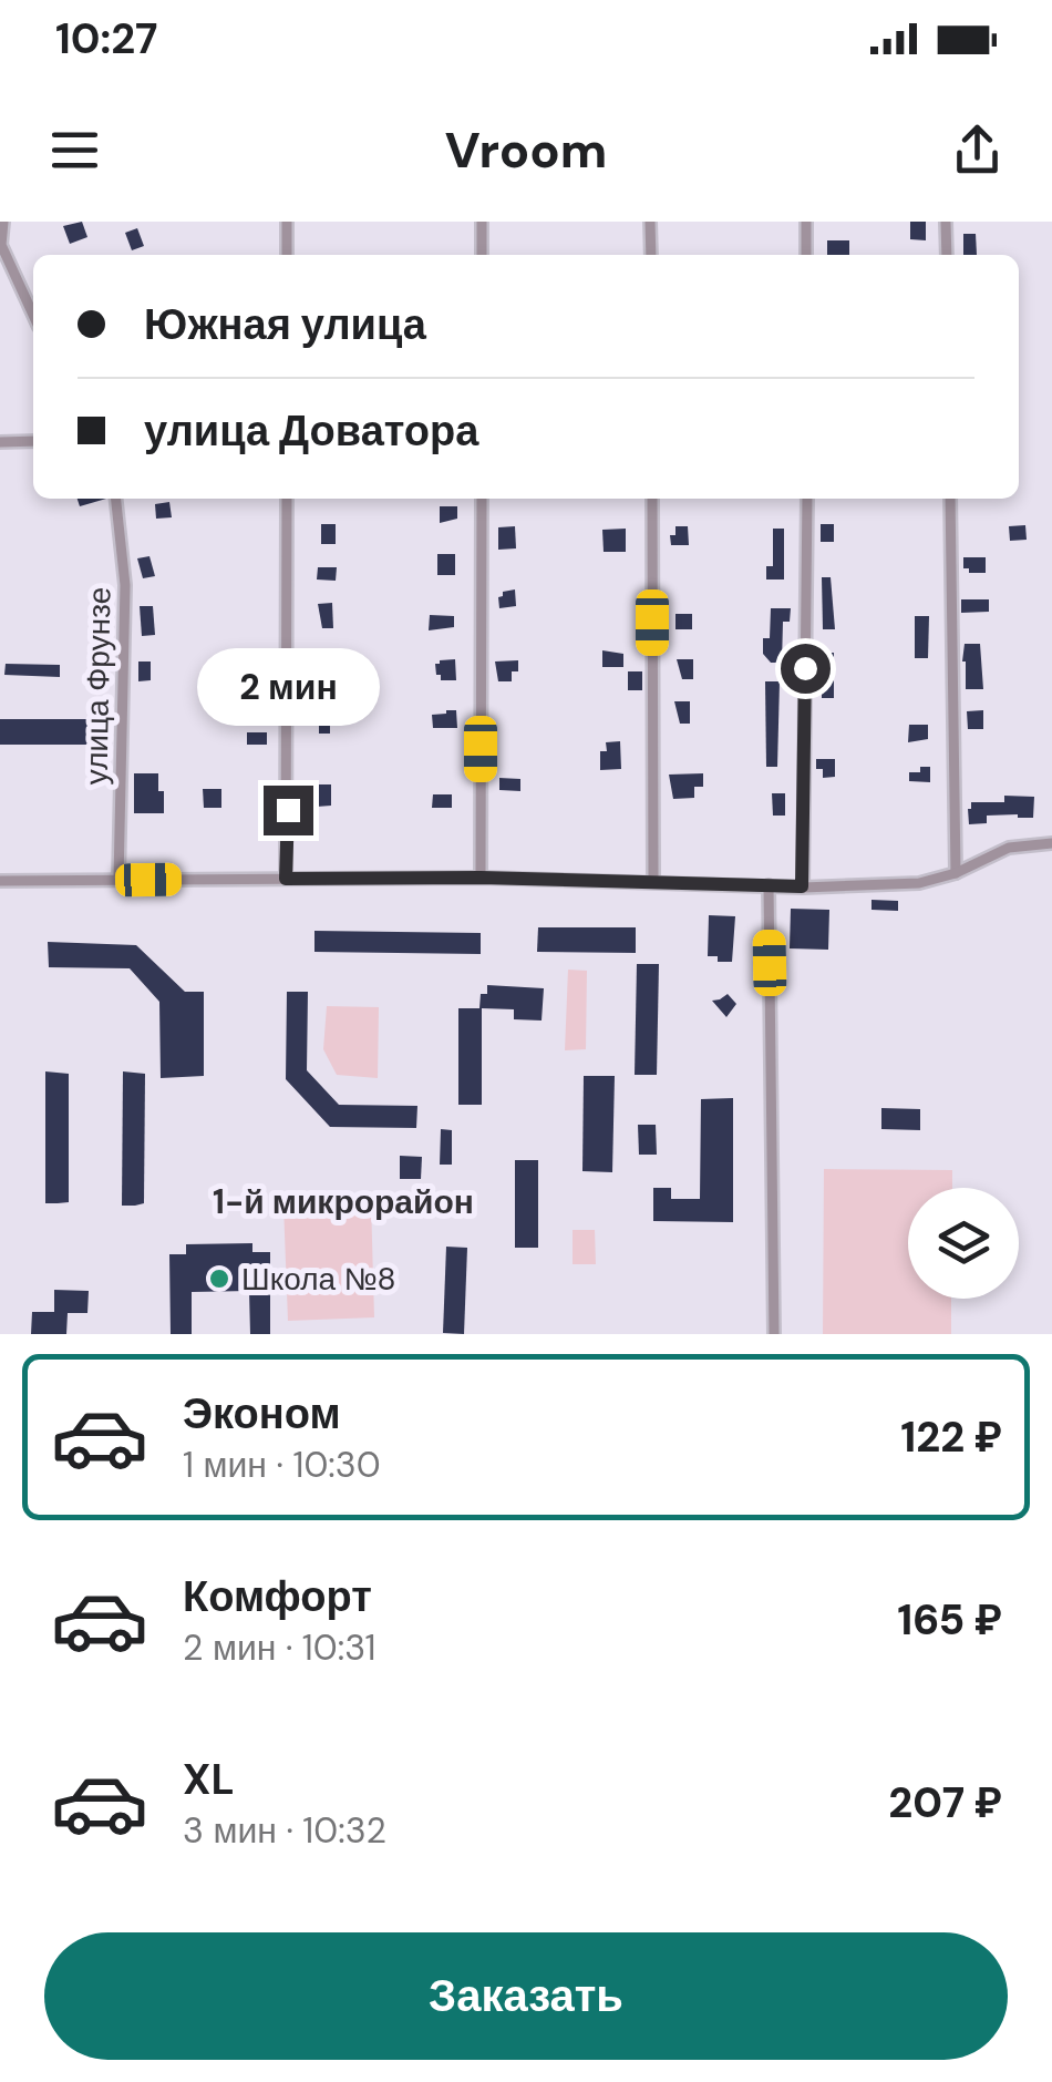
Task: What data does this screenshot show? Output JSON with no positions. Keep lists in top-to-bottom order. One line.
{"streets":{"street":["улица Фрунзе"]},"districts":["1-й микрорайон"],"places":["Школа №8"],"page":{"status":"10:27","header":"Vroom","banner":["Южная улица","улица Доватора"],"bubble":"2 мин","list":[{"name":"Эконом","note":"1 мин · 10:30","value":"122 ₽"},{"name":"Комфорт","note":"2 мин · 10:31","value":"165 ₽"},{"name":"XL","note":"3 мин · 10:32","value":"207 ₽"}],"buttons":"Заказать"}}
